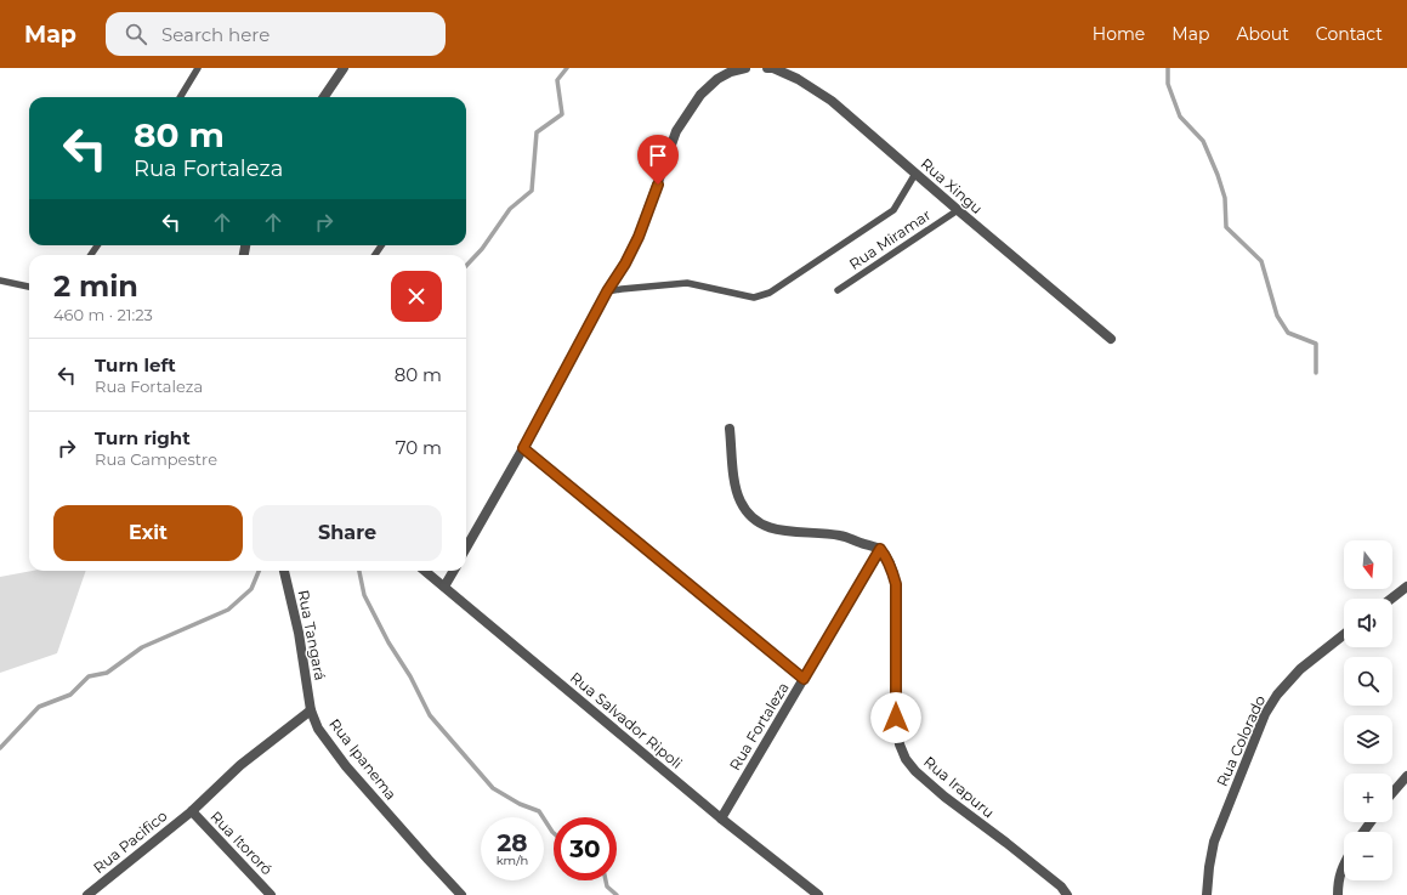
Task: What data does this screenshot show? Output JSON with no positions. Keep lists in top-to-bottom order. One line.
{"streets":{"street":["Rua Xingu","Rua Tangará","Rua Salvador Ripoli","Rua Fortaleza","Rua Colorado","Rua Ipanema","Rua Irapuru","Rua Pacifico","Rua Itororó"],"lane":["Rua Miramar"]},"crossings":[["Rua Xingu","Rua Miramar"],["Rua Tangará","Rua Ipanema"],["Rua Salvador Ripoli","Rua Fortaleza"],["Rua Fortaleza","Rua Irapuru"],["Rua Ipanema","Rua Pacifico"],["Rua Ipanema","Rua Itororó"],["Rua Pacifico","Rua Itororó"]],"north":"bottom","page":{"header":"Map","search":"Search here","nav":["Home","Map","About","Contact"],"turn":["80 m","Rua Fortaleza"],"heading":["2 min","460 m · 21:23"],"list":[{"name":"Turn left","note":"Rua Fortaleza","value":"80 m"},{"name":"Turn right","note":"Rua Campestre","value":"70 m"}],"buttons":["Exit","Share"],"map_buttons":["+","−"],"speed":"28 km/h","limit":"30"}}
